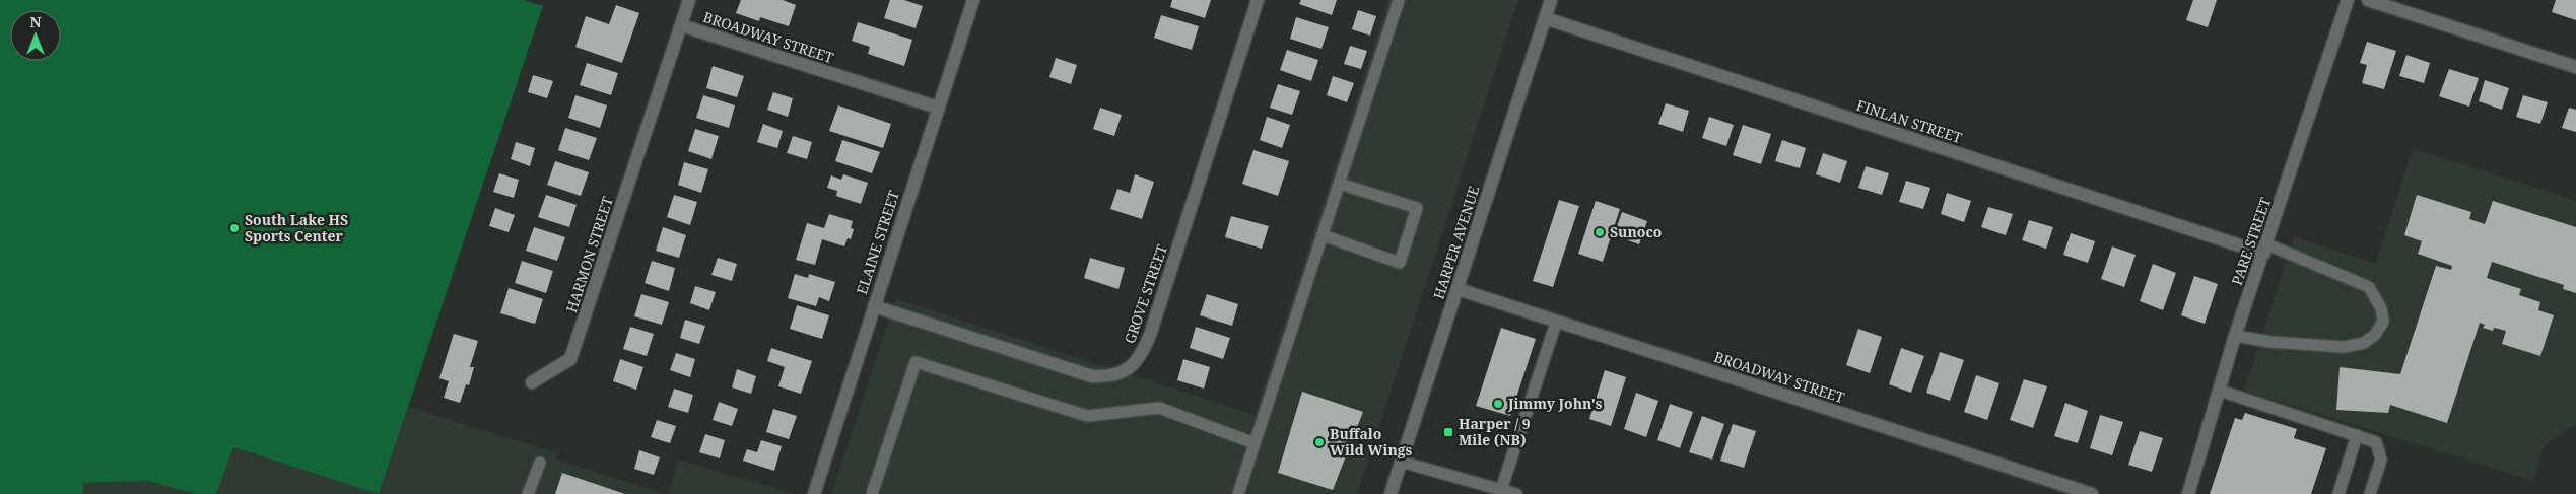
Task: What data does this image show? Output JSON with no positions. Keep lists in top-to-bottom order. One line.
{"streets":{"street":["BROADWAY STREET","FINLAN STREET","PARE STREET","ELAINE STREET","HARPER AVENUE","HARMON STREET","GROVE STREET"]},"crossings":[["BROADWAY STREET","ELAINE STREET"],["BROADWAY STREET","HARPER AVENUE"],["BROADWAY STREET","HARMON STREET"],["FINLAN STREET","PARE STREET"],["FINLAN STREET","HARPER AVENUE"],["ELAINE STREET","GROVE STREET"]],"places":{"other":["South Lake HS Sports Center","Sunoco","Jimmy John's","Buffalo Wild Wings"],"transit":["Harper / 9 Mile (NB)"]},"north":"top"}
